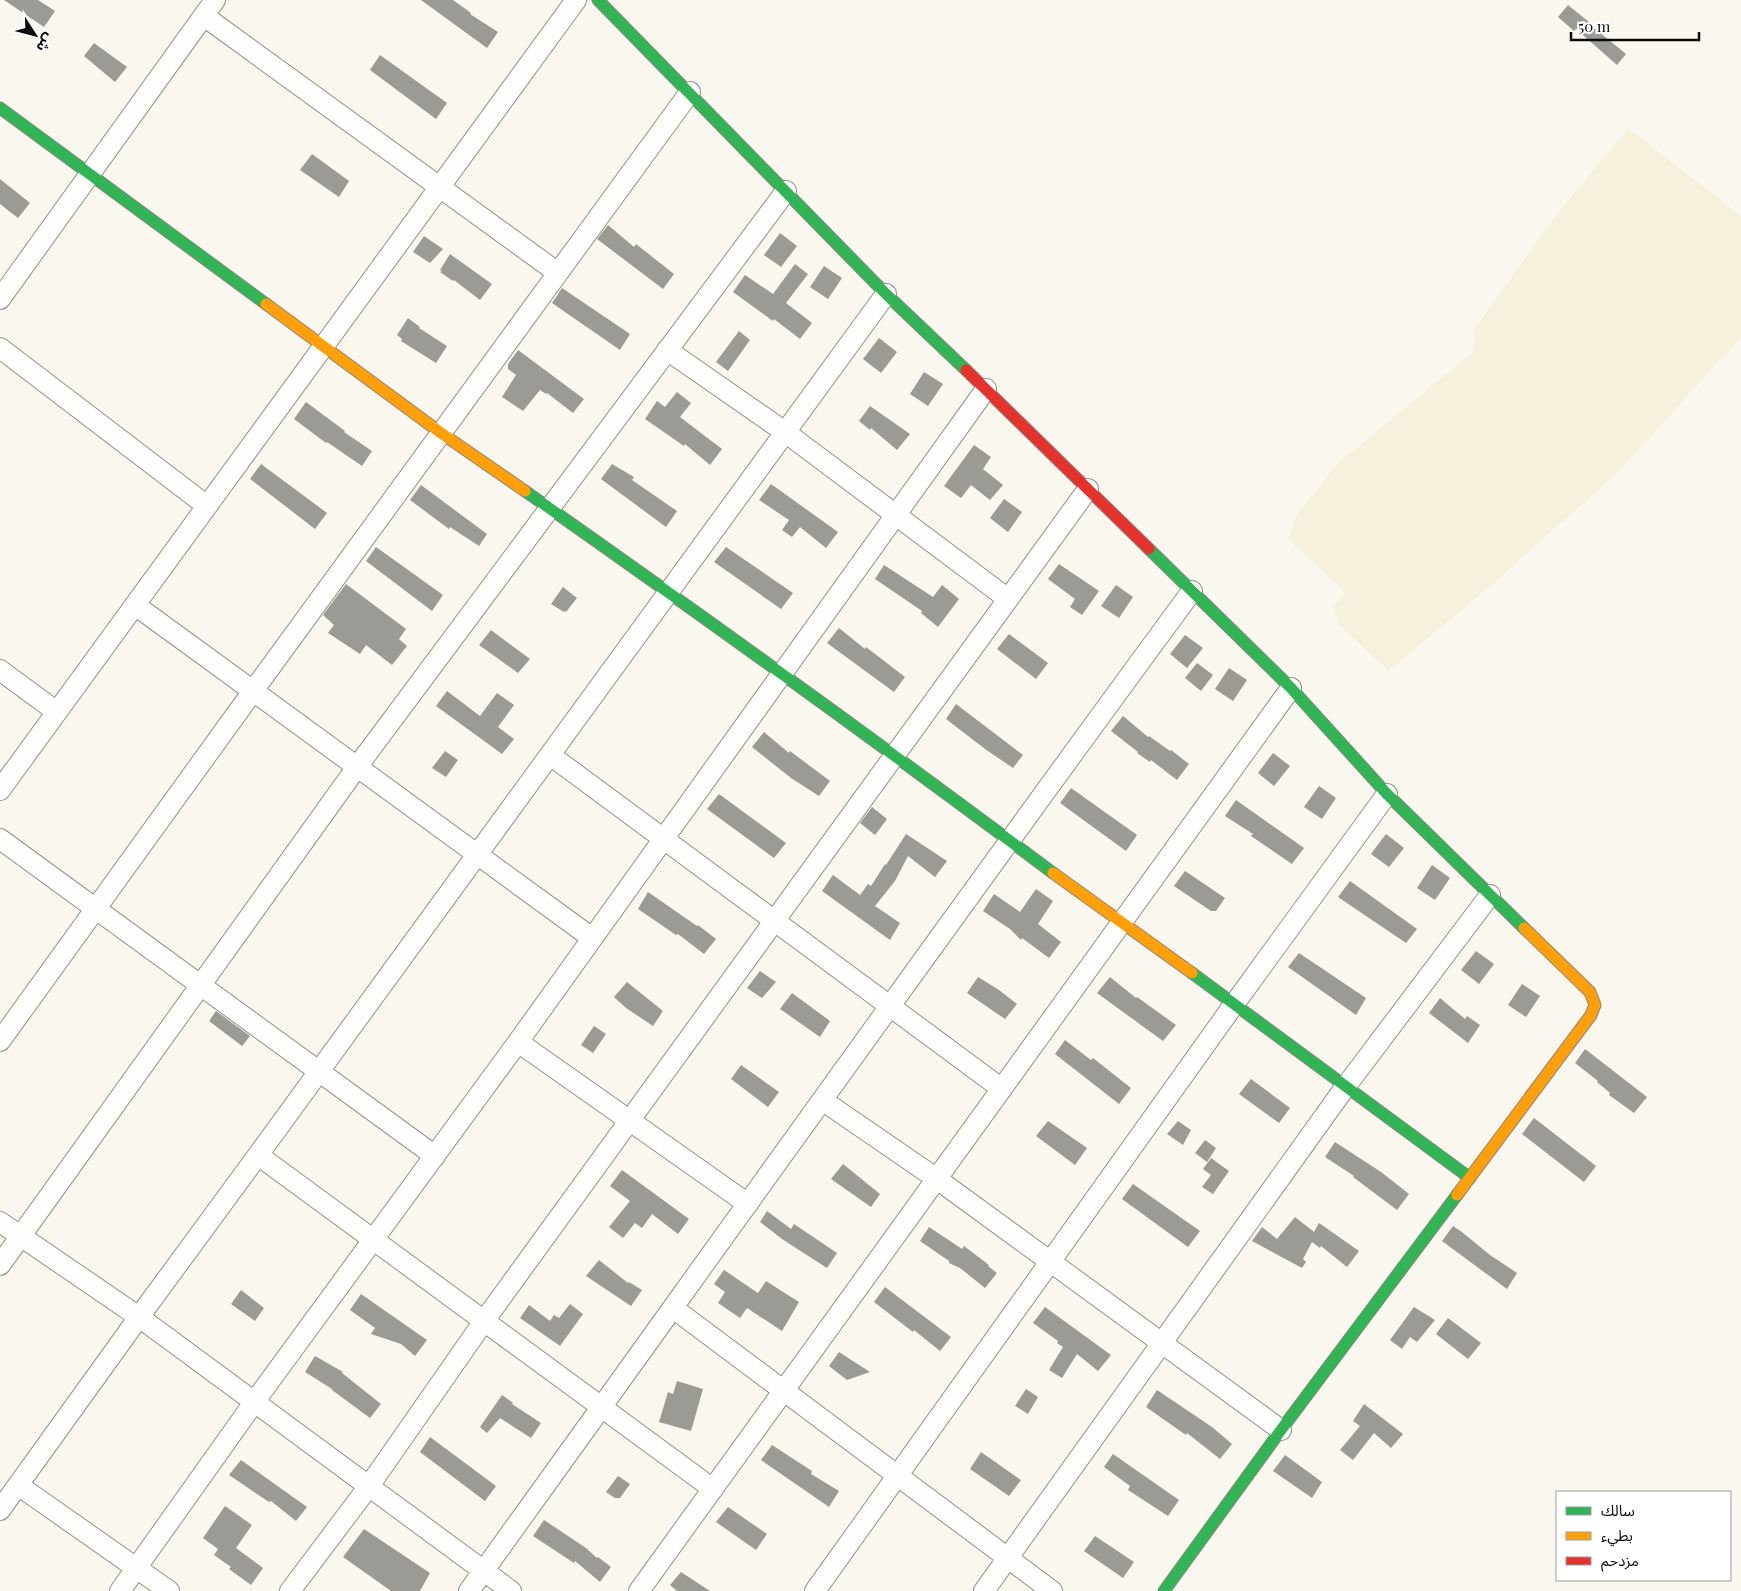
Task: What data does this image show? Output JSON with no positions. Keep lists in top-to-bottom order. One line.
{"legend":["سالك","بطيء","مزدحم"],"scale_bar":"50 m","north":"bottom right"}
